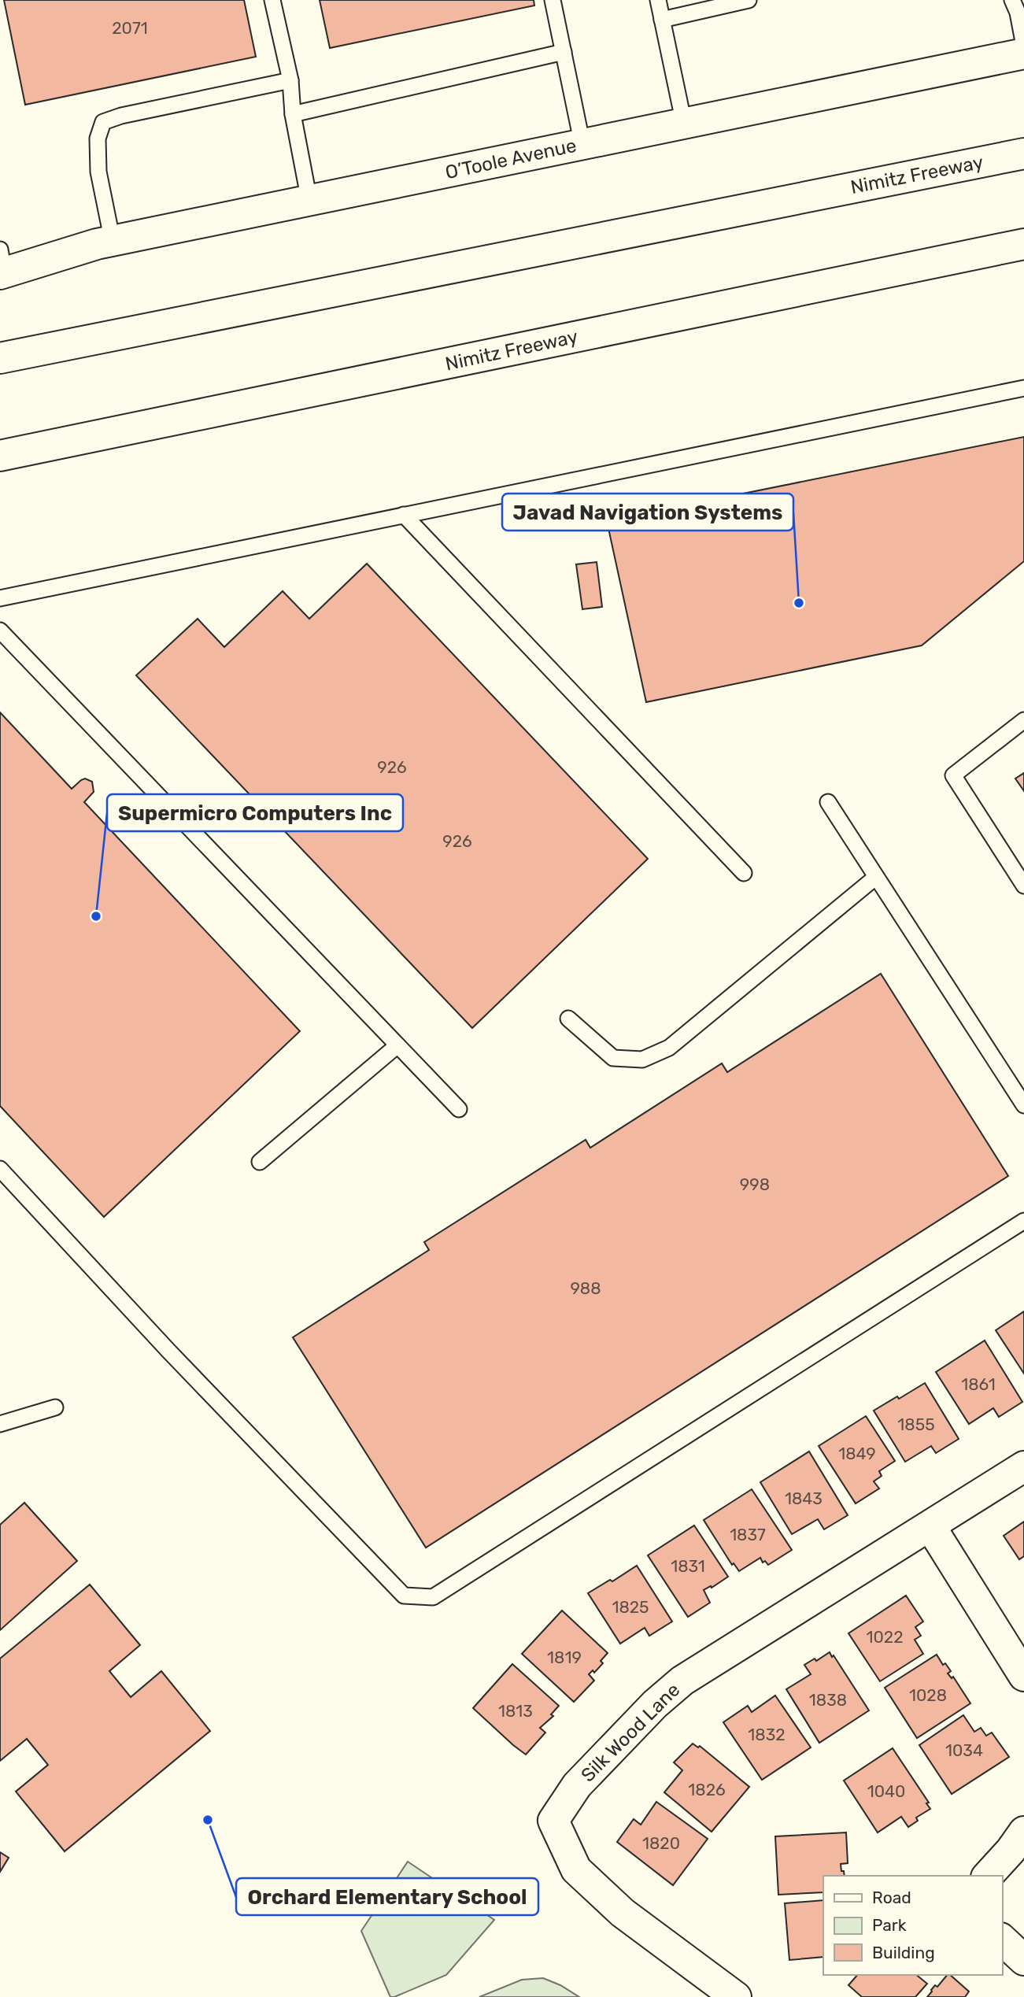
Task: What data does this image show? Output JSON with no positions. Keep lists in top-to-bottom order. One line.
{"streets":{"main road":["O’Toole Avenue","Nimitz Freeway","Silk Wood Lane"]},"places":["Javad Navigation Systems","Supermicro Computers Inc","Orchard Elementary School"],"house_numbers":["2071","926","926","998","988","1861","1855","1849","1843","1837","1831","1825","1022","1819","1028","1838","1813","1832","1034","1826","1040","1820"],"legend":["Road","Park","Building"]}
